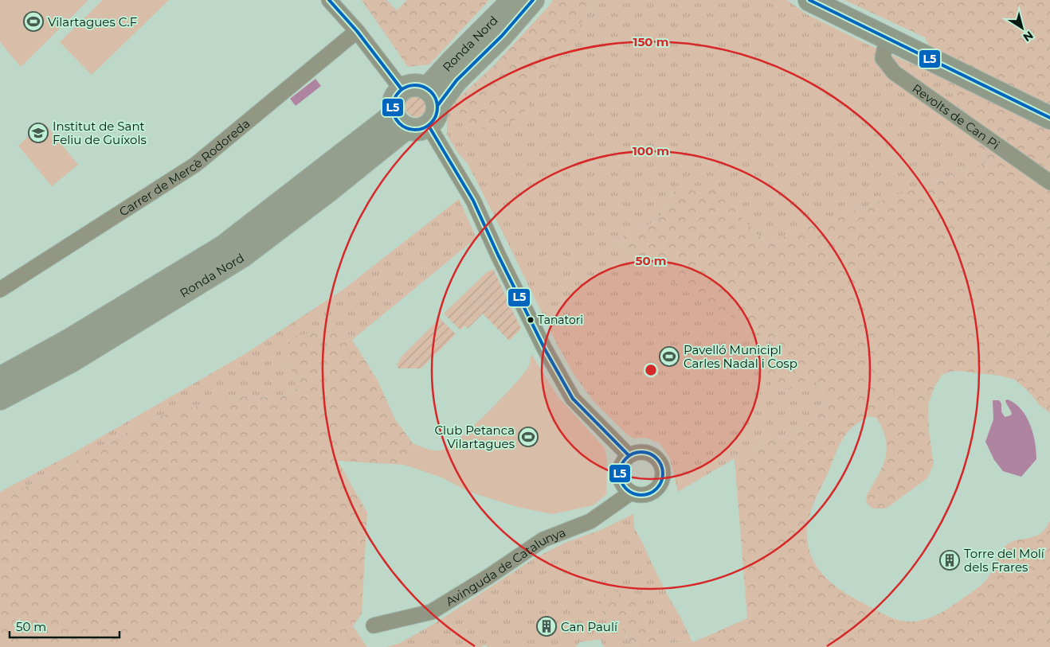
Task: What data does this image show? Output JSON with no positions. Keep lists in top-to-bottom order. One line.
{"streets":{"street":["Ronda Nord","Revolts de Can Pi","Carrer de Mercè Rodoreda","Avinguda de Catalunya"]},"places":{"sports":["Vilartagues C.F","Pavelló Municipl Carles Nadal i Cosp","Club Petanca Vilartagues"],"school or university":["Institut de Sant Feliu de Guíxols"],"other":["Tanatori"],"building":["Torre del Molí dels Frares","Can Paulí"]},"lines":["transit line L5"],"scale_bar":"50 m","north":"bottom right","rings":["150 m","100 m","50 m"]}
